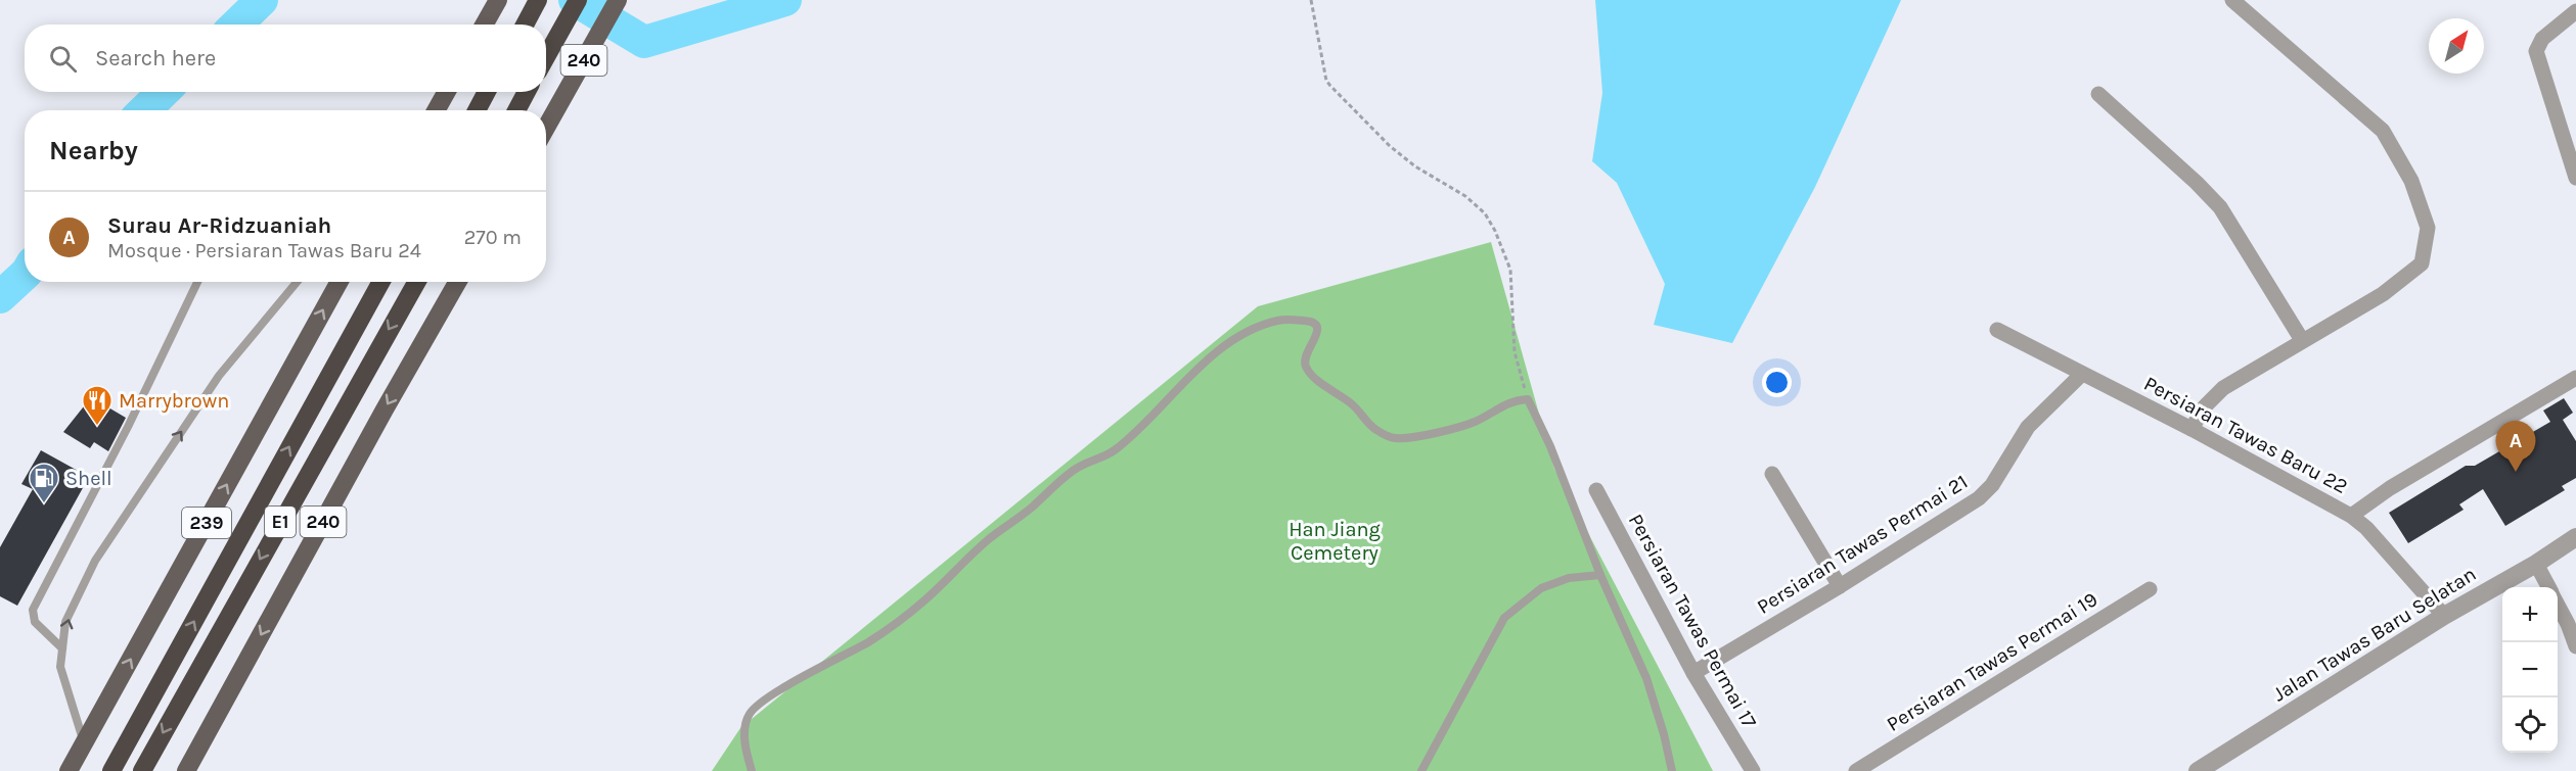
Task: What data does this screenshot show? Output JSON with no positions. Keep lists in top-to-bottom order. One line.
{"streets":{"highway":["E1"],"main road":["240","239"],"street":["Persiaran Tawas Baru 22","Persiaran Tawas Permai 21","Persiaran Tawas Permai 17","Jalan Tawas Baru Selatan","Persiaran Tawas Permai 19"]},"crossings":[["Persiaran Tawas Baru 22","Persiaran Tawas Permai 21"],["Persiaran Tawas Baru 22","Jalan Tawas Baru Selatan"],["Persiaran Tawas Permai 21","Persiaran Tawas Permai 17"]],"parks":["Han Jiang Cemetery"],"places":{"restaurant":["Marrybrown"],"fuel station":["Shell"]},"north":"top right","page":{"search":"Search here","heading":"Nearby","list":[{"mark":"A","name":"Surau Ar-Ridzuaniah","note":"Mosque · Persiaran Tawas Baru 24","value":"270 m"}],"pins":"A","map_buttons":["+","−"]}}
